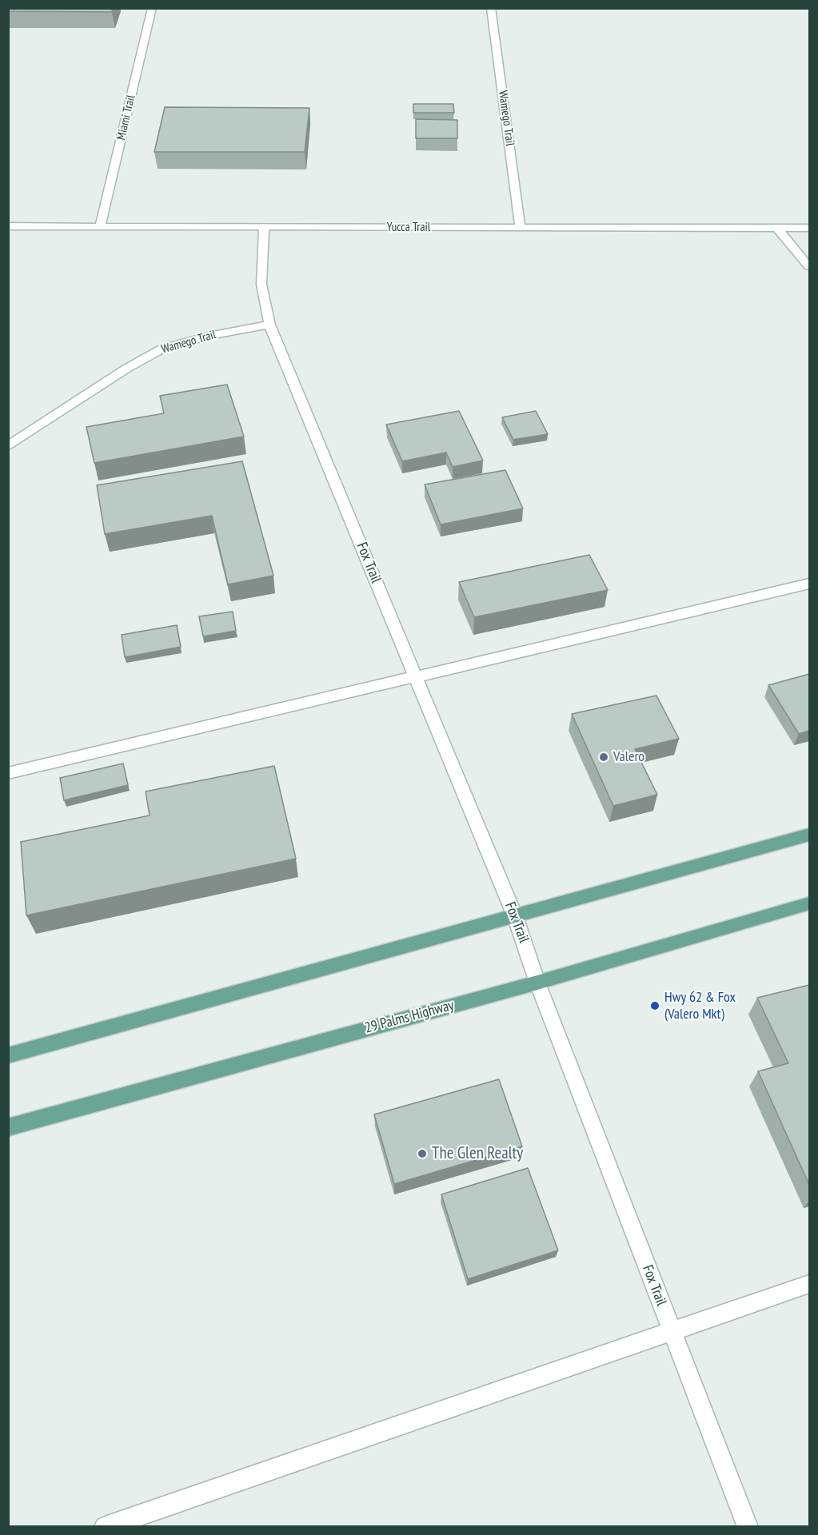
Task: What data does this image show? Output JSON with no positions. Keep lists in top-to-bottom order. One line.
{"streets":{"main road":["29 Palms Highway"],"street":["Miami Trail","Wamego Trail","Yucca Trail","Fox Trail"]},"crossings":[["Miami Trail","Yucca Trail"],["Wamego Trail","Yucca Trail"],["Wamego Trail","Fox Trail"],["Fox Trail","29 Palms Highway"]],"places":["Valero","Hwy 62 & Fox (Valero Mkt)","The Glen Realty"]}
